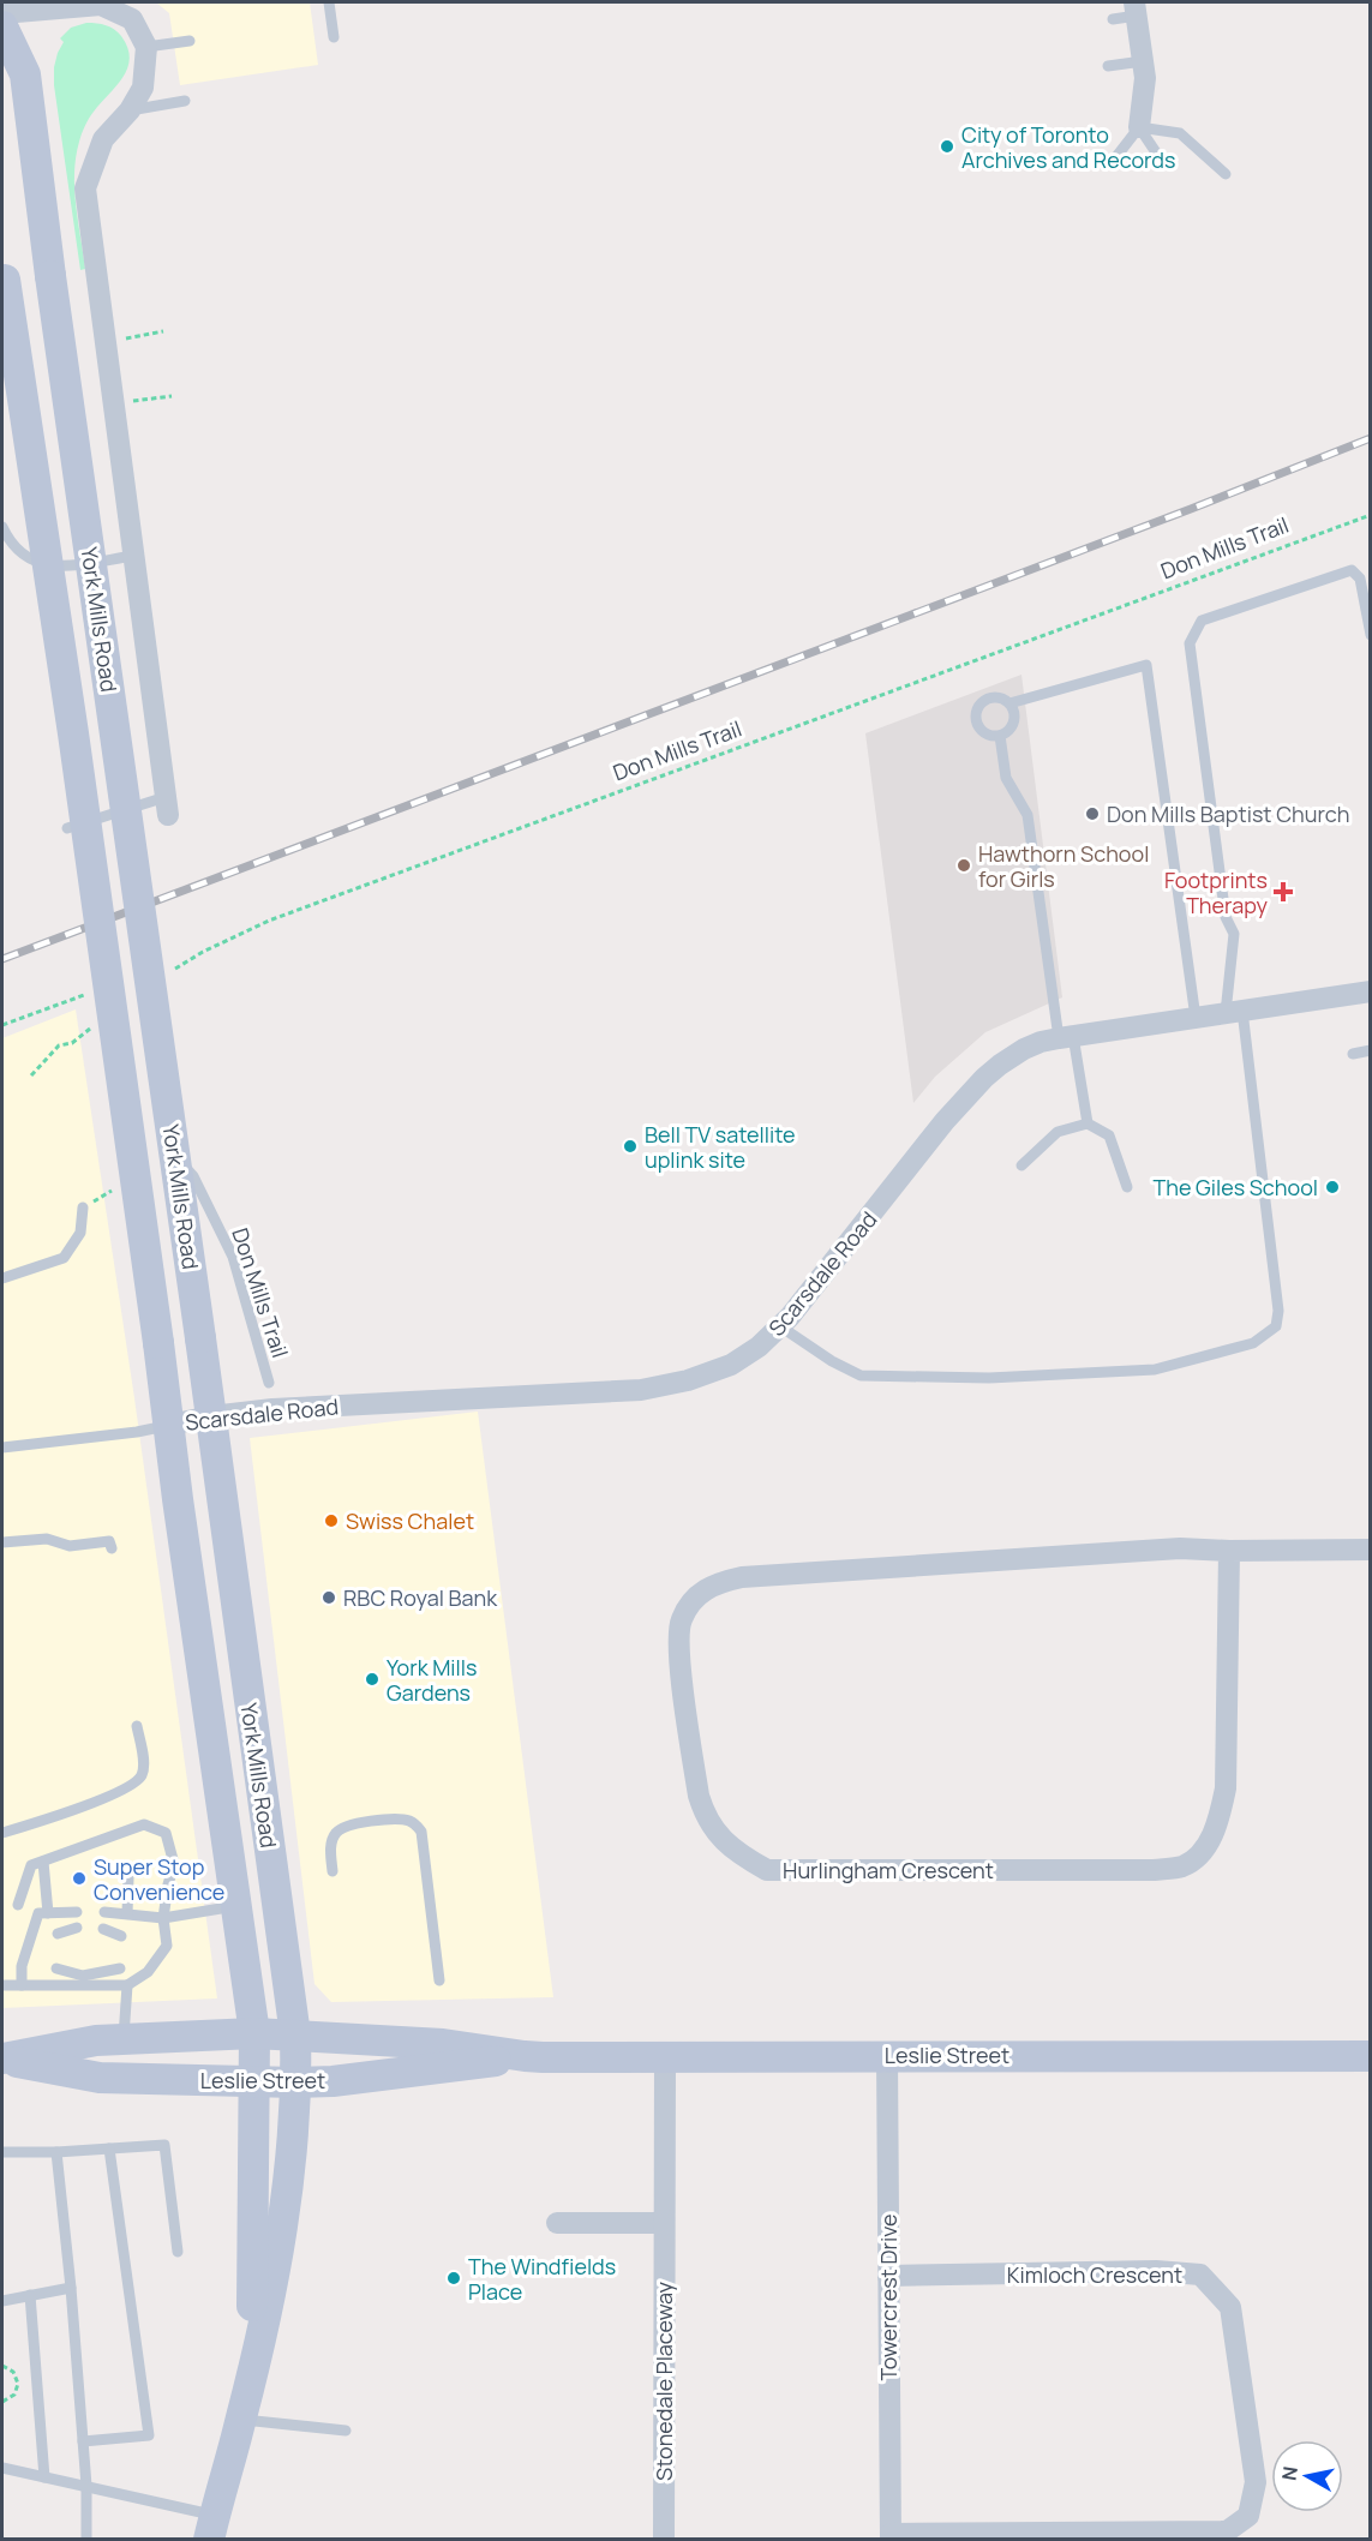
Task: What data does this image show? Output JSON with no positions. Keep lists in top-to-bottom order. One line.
{"streets":{"main road":["York Mills Road","Leslie Street"],"street":["Scarsdale Road","Hurlingham Crescent","Kimloch Crescent","Towercrest Drive","Stonedale Placeway"],"lane":["Don Mills Trail"]},"crossings":[["York Mills Road","Scarsdale Road"],["York Mills Road","Leslie Street"],["Leslie Street","Towercrest Drive"],["Leslie Street","Stonedale Placeway"],["Kimloch Crescent","Towercrest Drive"]],"places":{"other":["City of Toronto Archives and Records","Don Mills Baptist Church","Hawthorn School for Girls","Bell TV satellite uplink site","The Giles School","Swiss Chalet","RBC Royal Bank","York Mills Gardens","Super Stop Convenience","The Windfields Place"],"health":["Footprints Therapy"]},"north":"left"}
